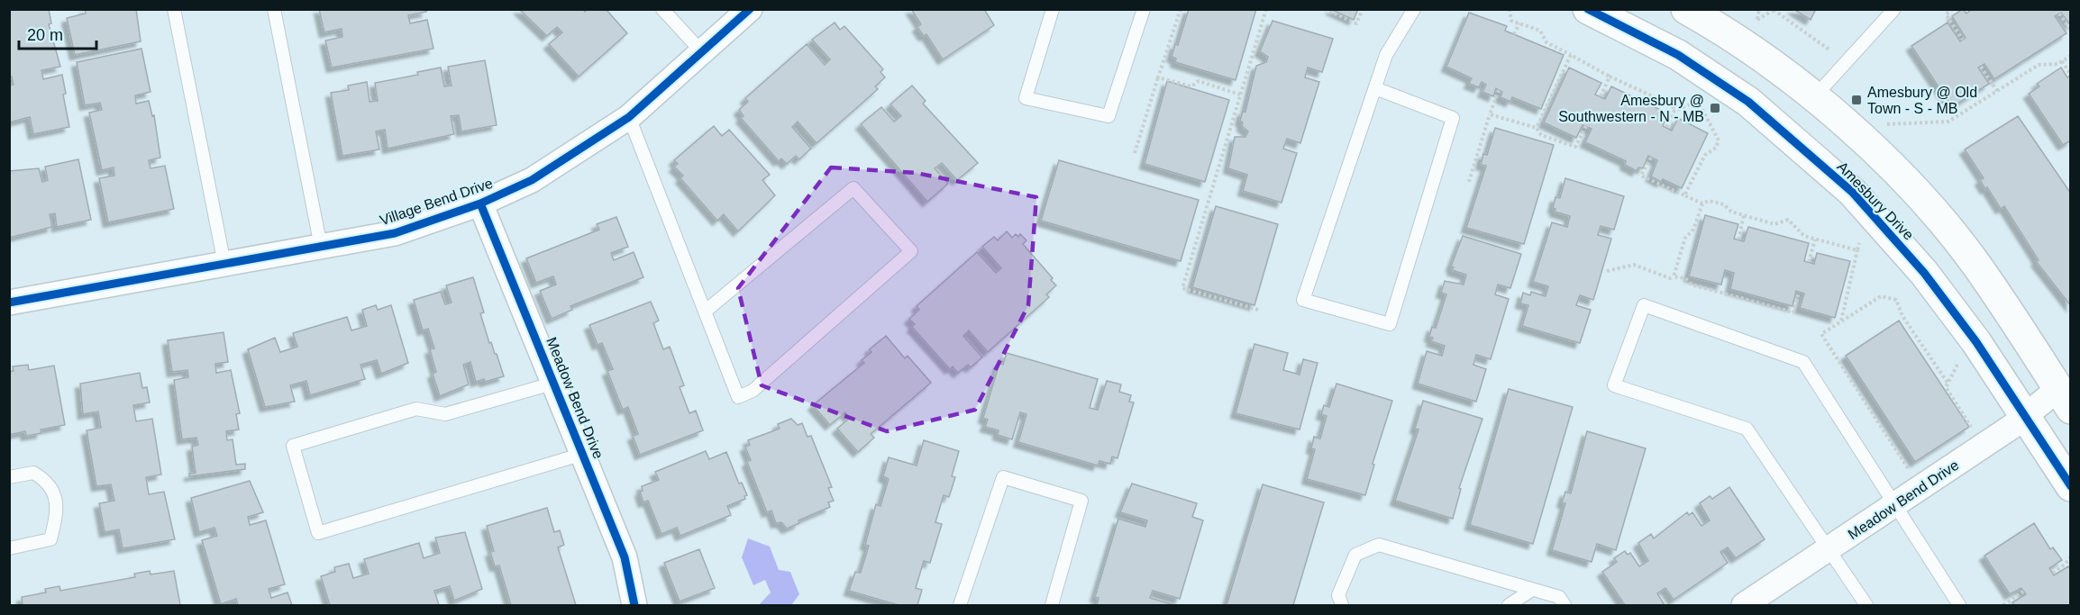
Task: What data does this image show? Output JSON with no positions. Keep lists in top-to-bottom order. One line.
{"streets":{"street":["Amesbury Drive","Village Bend Drive","Meadow Bend Drive"]},"crossings":[["Amesbury Drive","Meadow Bend Drive"],["Village Bend Drive","Meadow Bend Drive"]],"places":{"transit":["Amesbury @ Old Town - S - MB","Amesbury @ Southwestern - N - MB"]},"scale_bar":"20 m"}
